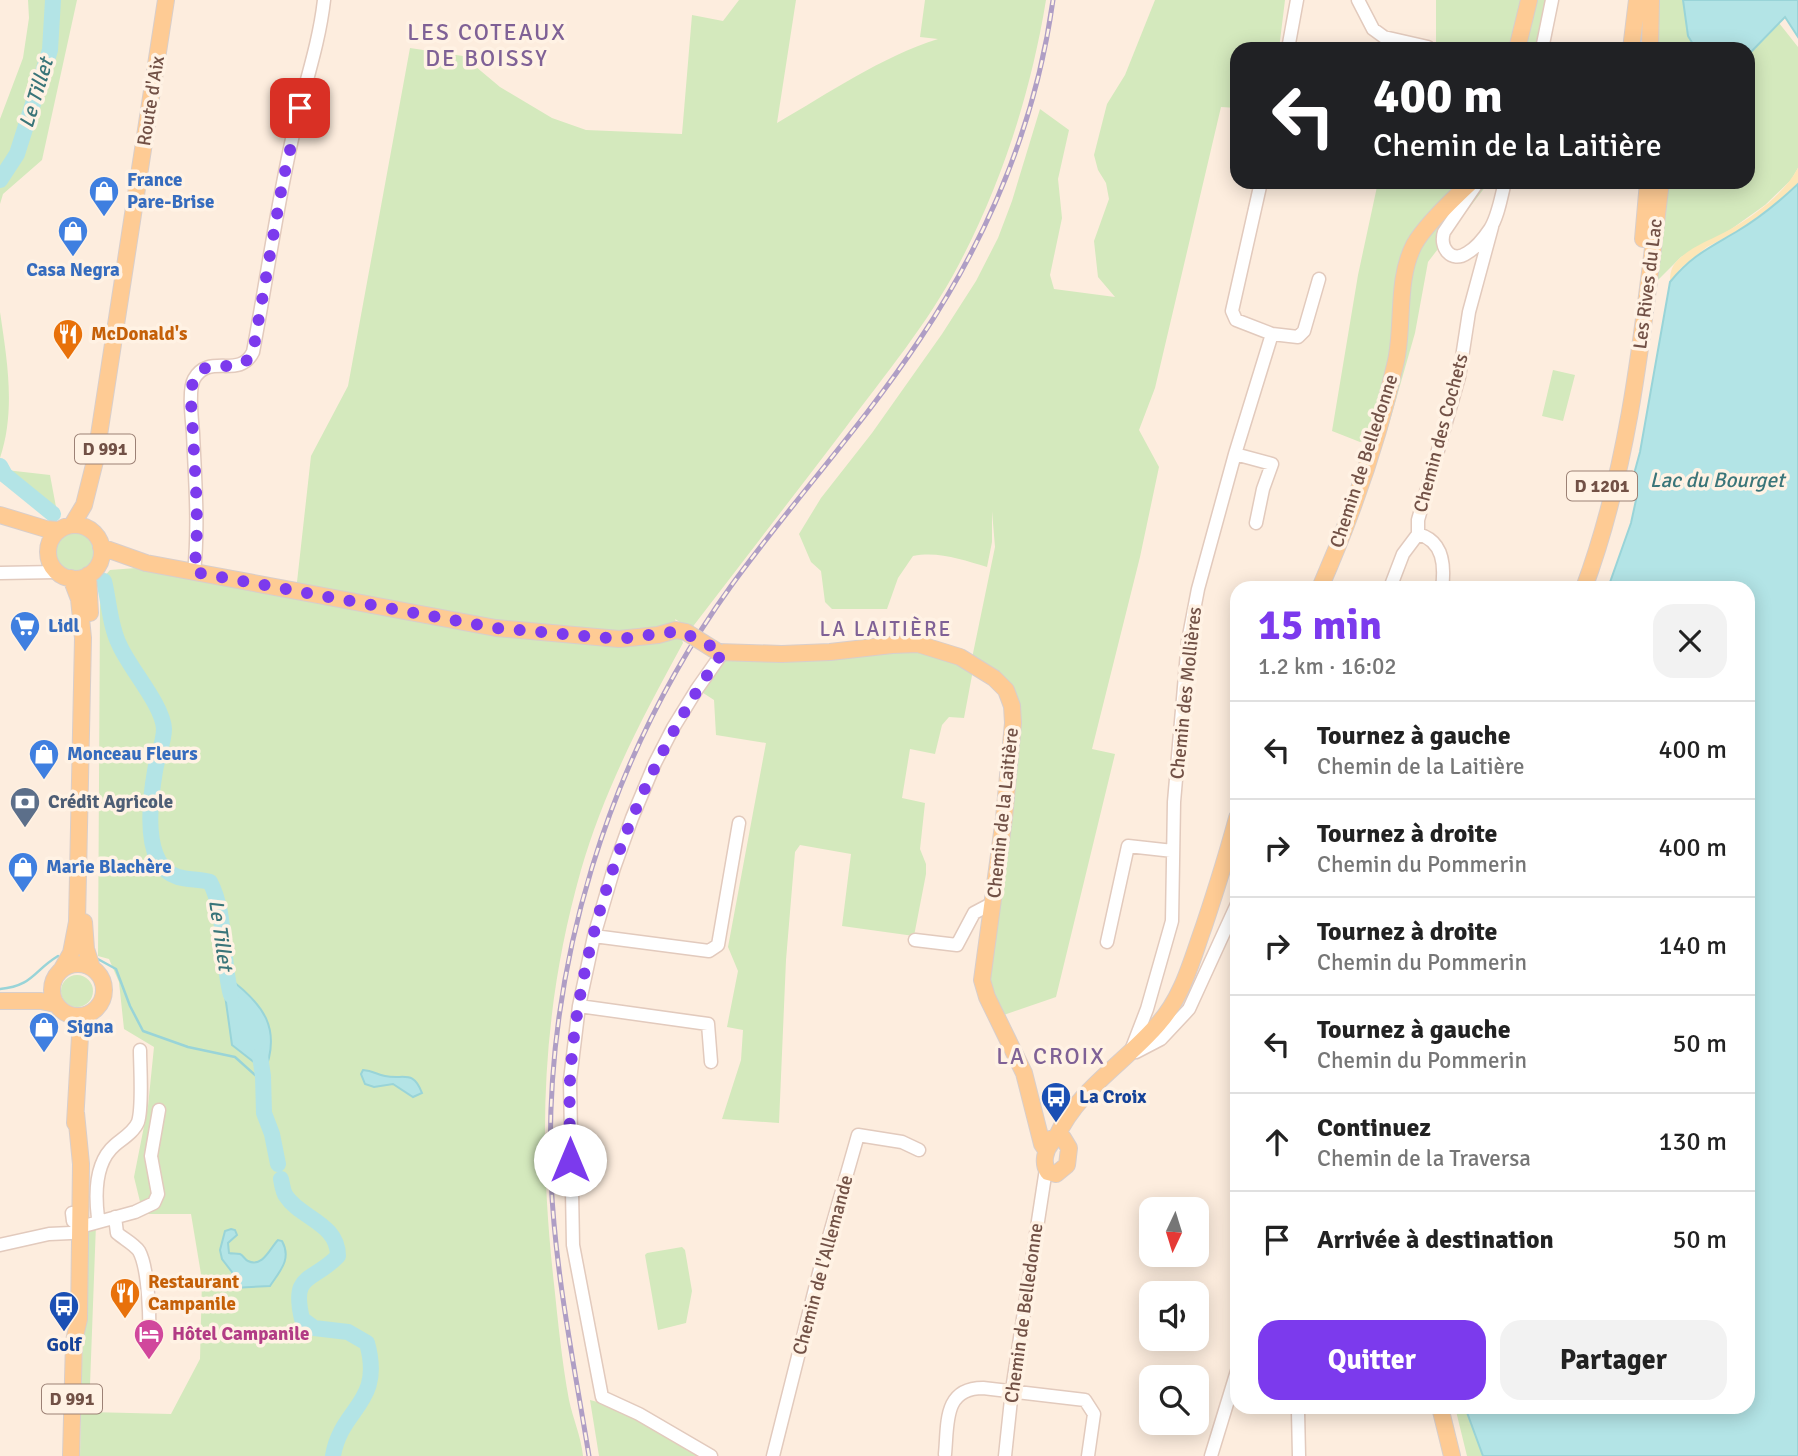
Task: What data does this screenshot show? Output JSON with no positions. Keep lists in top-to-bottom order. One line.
{"streets":{"main road":["Route d'Aix","Les Rives du Lac","D 991","Chemin de Belledonne","D 1201","Chemin de la Laitière"],"street":["Chemin des Cochets","Chemin des Mollières","Chemin de l'Allemande"]},"crossings":[["Les Rives du Lac","D 1201"]],"districts":["LES COTEAUX DE BOISSY","LA LAITIÈRE","LA CROIX"],"water":["Le Tillet","Lac du Bourget"],"places":{"shop":["France Pare-Brise","Casa Negra","Monceau Fleurs","Marie Blachère","Signa"],"restaurant":["McDonald's","Restaurant Campanile"],"supermarket":["Lidl"],"bank":["Crédit Agricole"],"bus stop":["La Croix","Golf"],"hotel":["Hôtel Campanile"]},"north":"bottom","page":{"turn":["400 m","Chemin de la Laitière"],"heading":["15 min","1.2 km · 16:02"],"list":[{"name":"Tournez à gauche","note":"Chemin de la Laitière","value":"400 m"},{"name":"Tournez à droite","note":"Chemin du Pommerin","value":"400 m"},{"name":"Tournez à droite","note":"Chemin du Pommerin","value":"140 m"},{"name":"Tournez à gauche","note":"Chemin du Pommerin","value":"50 m"},{"name":"Continuez","note":"Chemin de la Traversa","value":"130 m"},{"name":"Arrivée à destination","value":"50 m"}],"buttons":["Quitter","Partager"]}}
